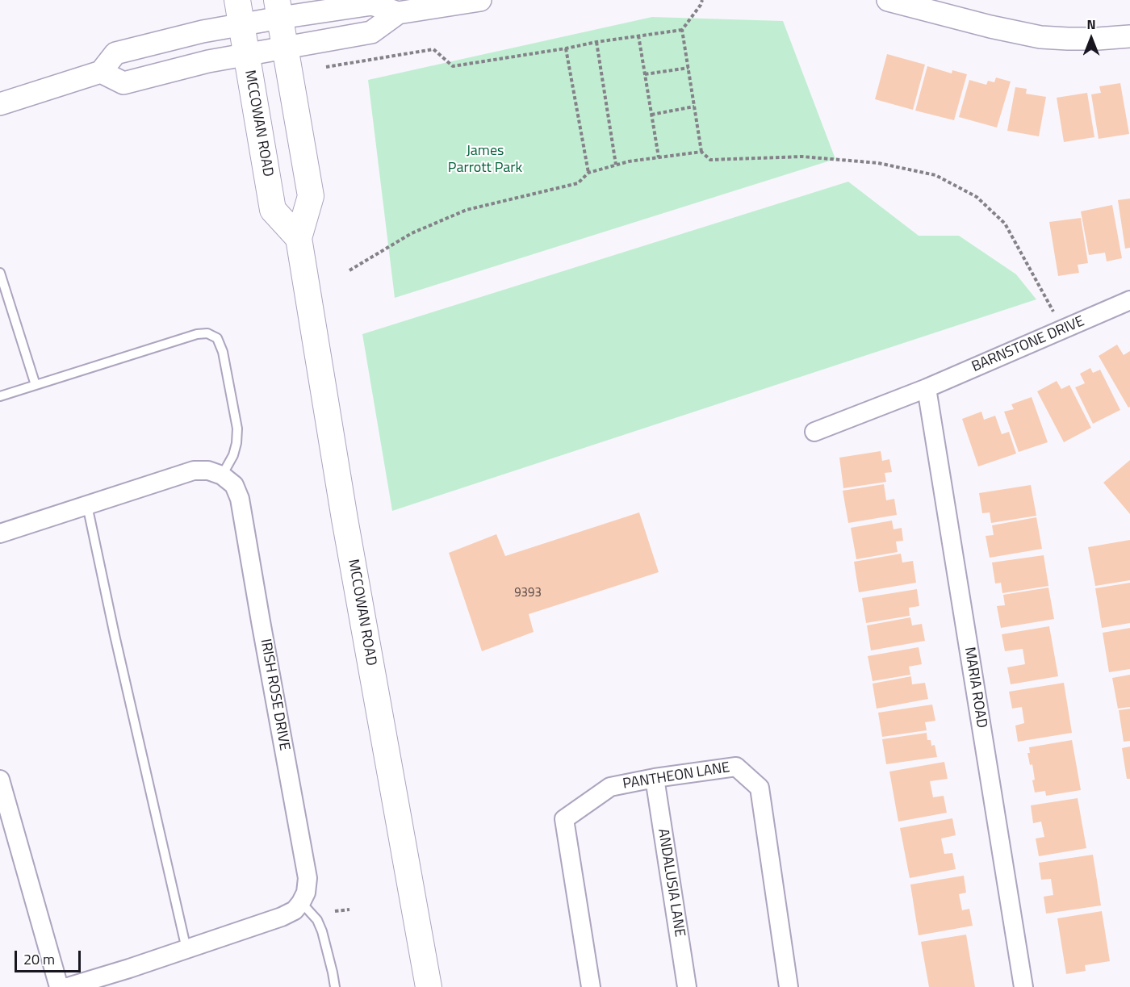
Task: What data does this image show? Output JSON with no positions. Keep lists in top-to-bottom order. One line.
{"streets":{"main road":["MCCOWAN ROAD"],"street":["BARNSTONE DRIVE","MARIA ROAD","IRISH ROSE DRIVE","PANTHEON LANE","ANDALUSIA LANE"]},"crossings":[["BARNSTONE DRIVE","MARIA ROAD"],["PANTHEON LANE","ANDALUSIA LANE"]],"parks":["James Parrott Park"],"house_numbers":["9393"],"scale_bar":"20 m","north":"top"}
